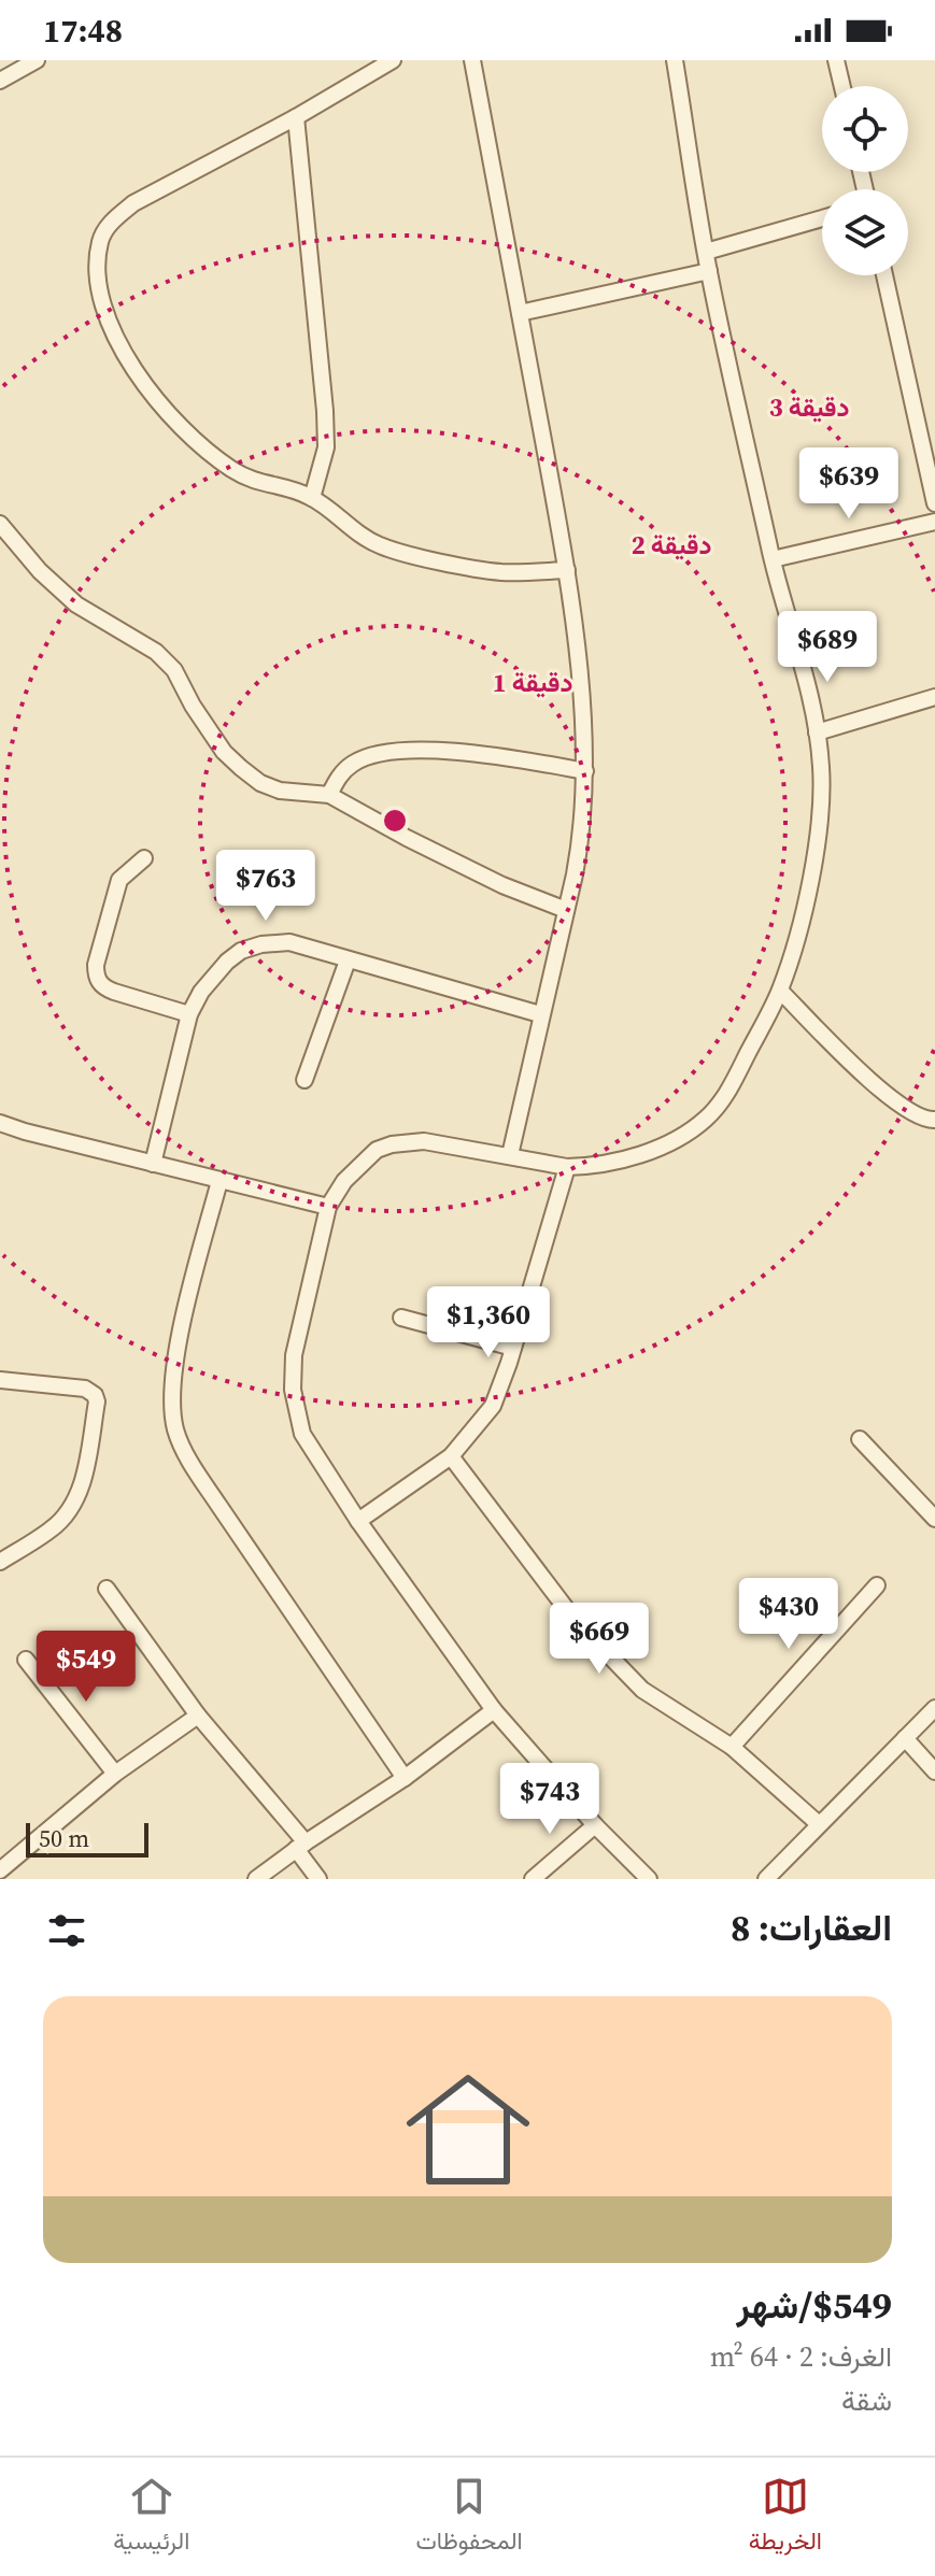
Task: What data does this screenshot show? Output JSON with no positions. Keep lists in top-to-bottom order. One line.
{"scale_bar":"50 m","page":{"status":"17:48","price":["$639","$689","$763","$1,360","$430","$669","$549","$743"],"scale":"50 m","heading":"العقارات: 8","list":[{"name":"$549/شهر","note":"الغرف: 2 · 64 m² · شقة"}],"tabs":["الخريطة","المحفوظات","الرئيسية"]},"rings":["3 دقيقة","2 دقيقة","1 دقيقة"]}
